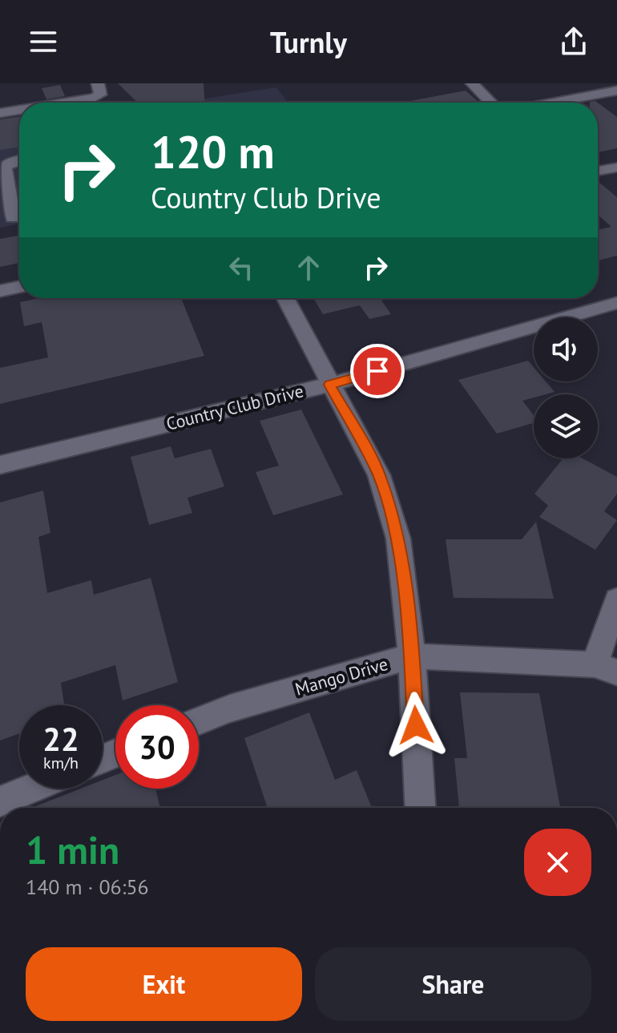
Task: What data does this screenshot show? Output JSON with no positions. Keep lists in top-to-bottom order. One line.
{"streets":{"street":["Country Club Drive","Mango Drive"]},"page":{"header":"Turnly","turn":["120 m","Country Club Drive"],"speed":"22 km/h","limit":"30","heading":["1 min","140 m · 06:56"],"buttons":["Exit","Share"]}}
